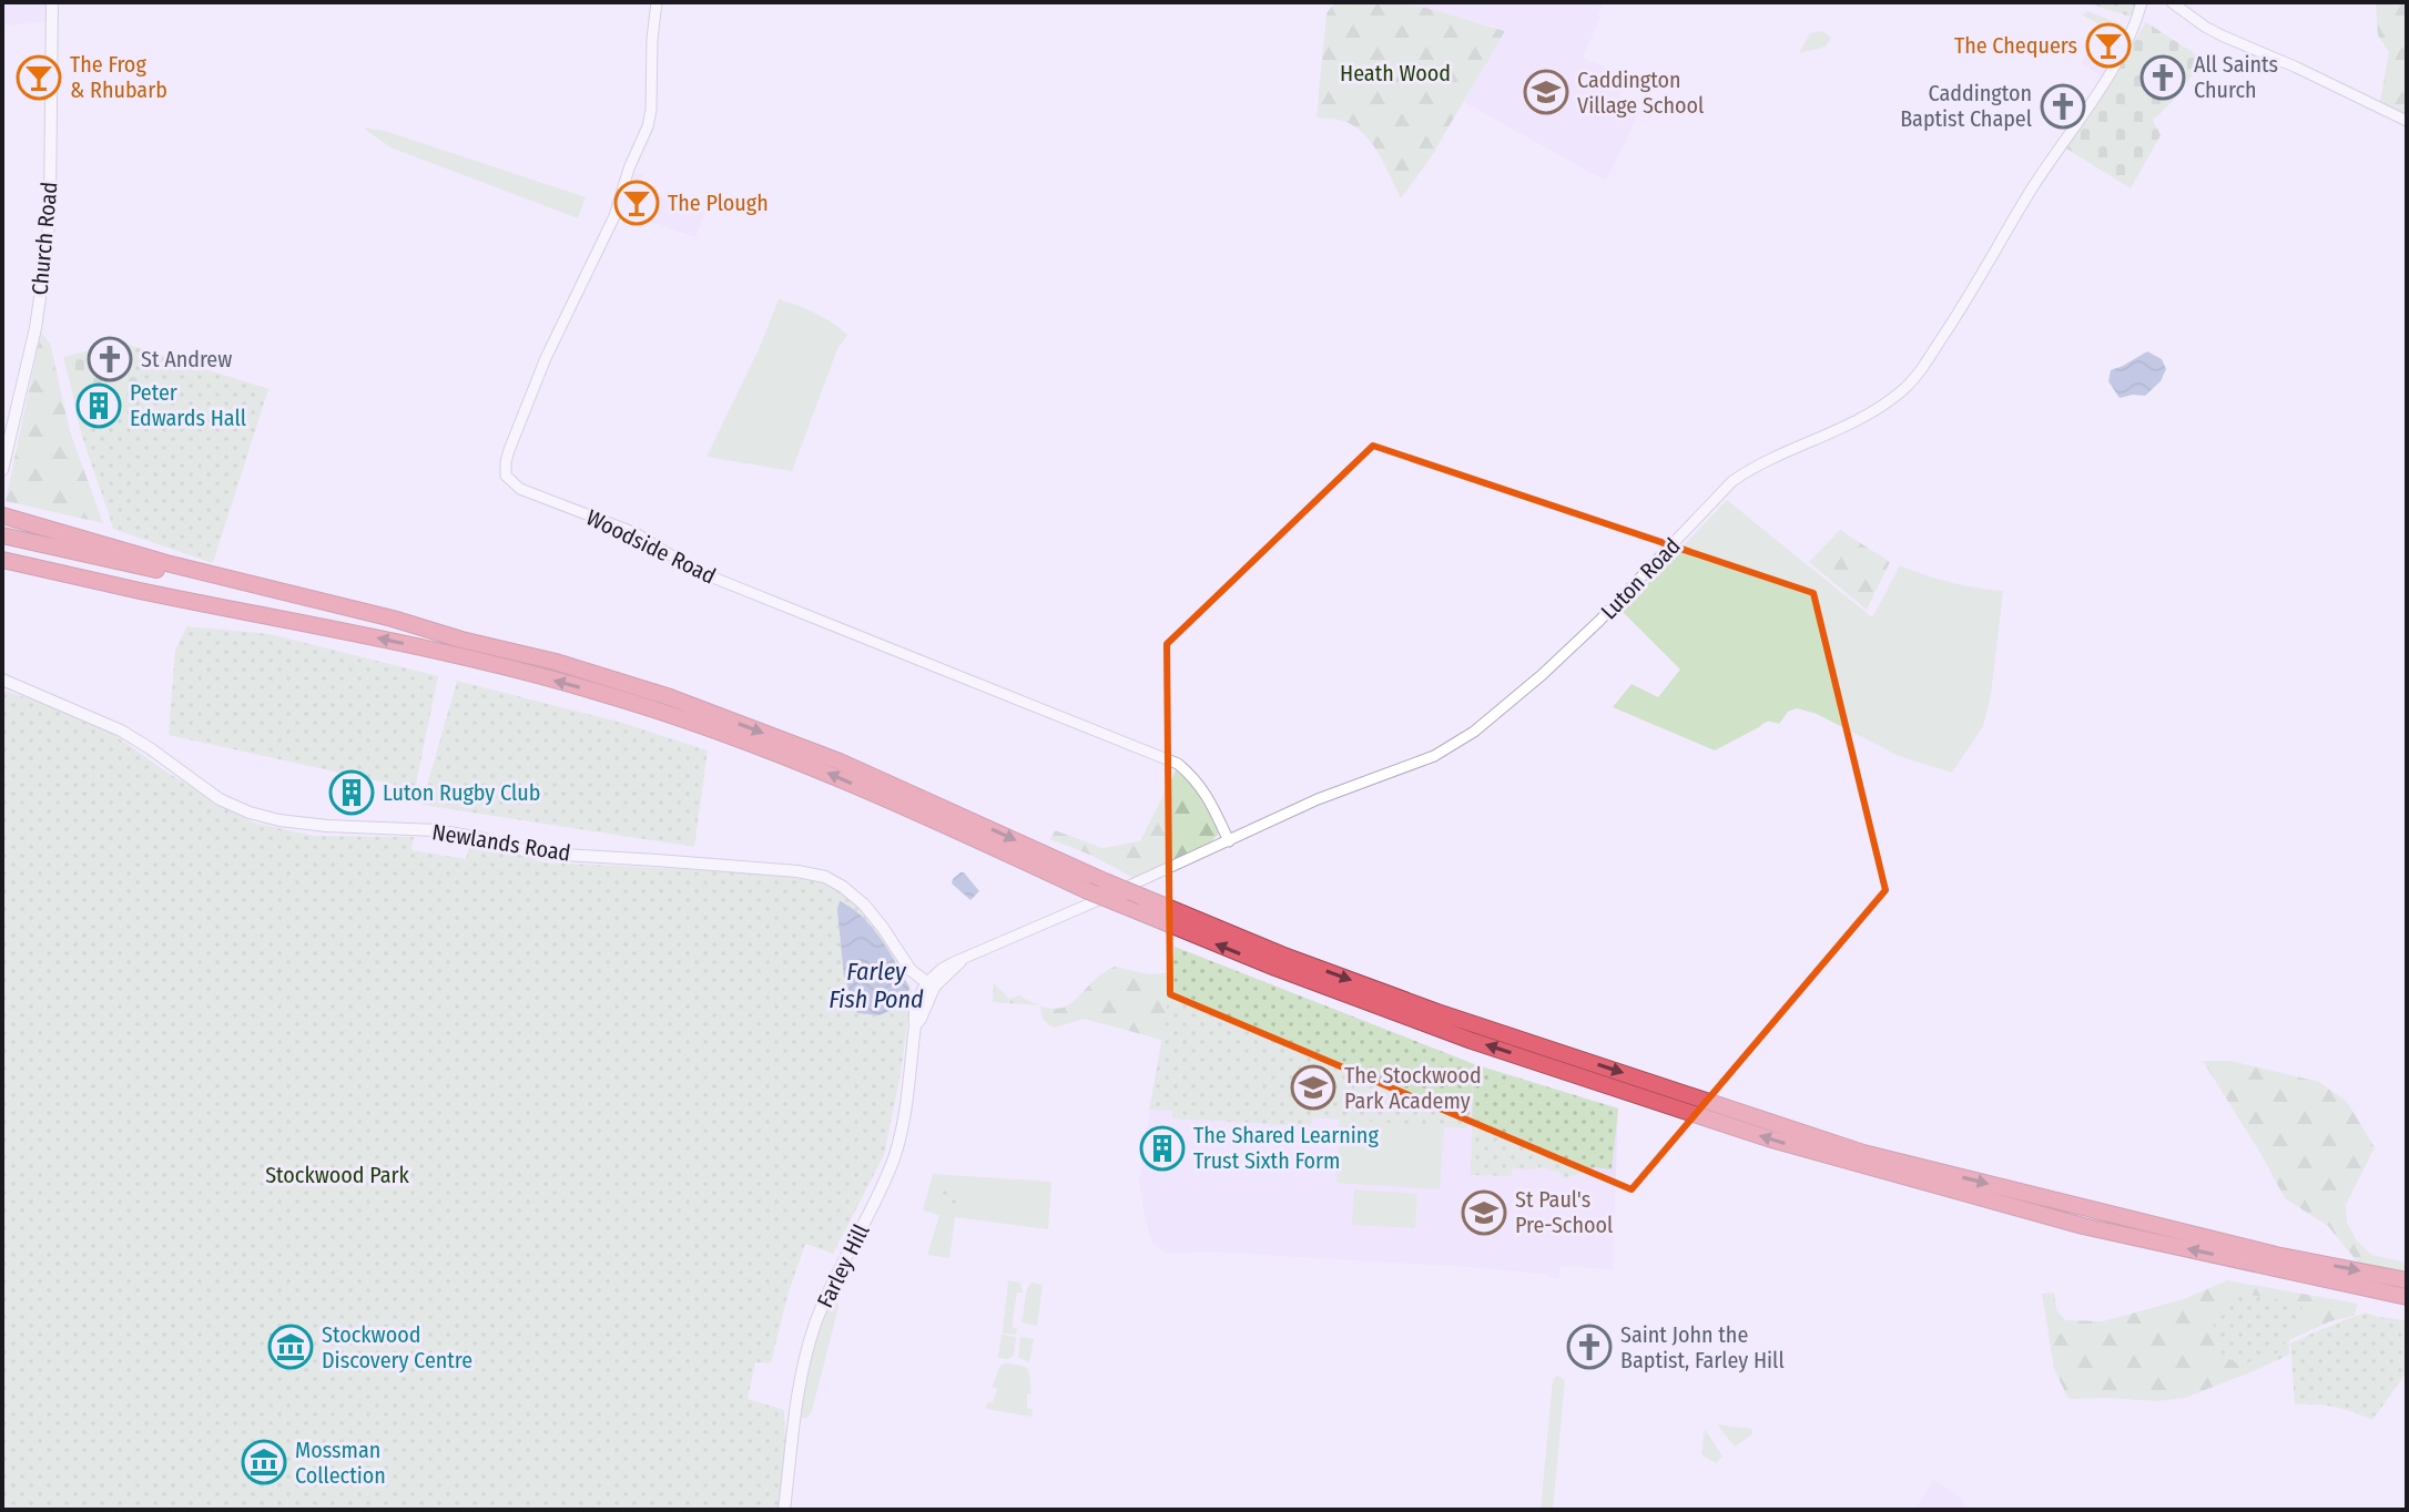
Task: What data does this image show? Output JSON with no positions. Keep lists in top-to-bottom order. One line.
{"streets":{"main road":["Church Road","Newlands Road","Farley Hill"],"street":["Woodside Road","Luton Road"]},"crossings":[["Woodside Road","Luton Road"],["Luton Road","Newlands Road"],["Luton Road","Farley Hill"],["Newlands Road","Farley Hill"]],"water":["Farley Fish Pond"],"parks":["Heath Wood","Stockwood Park"],"places":{"bar":["The Chequers","The Frog & Rhubarb","The Plough"],"church":["All Saints Church","Caddington Baptist Chapel","St Andrew","Saint John the Baptist, Farley Hill"],"school or university":["Caddington Village School","The Stockwood Park Academy","St Paul's Pre-School"],"building":["Peter Edwards Hall","Luton Rugby Club","The Shared Learning Trust Sixth Form"],"museum":["Stockwood Discovery Centre","Mossman Collection"]}}
